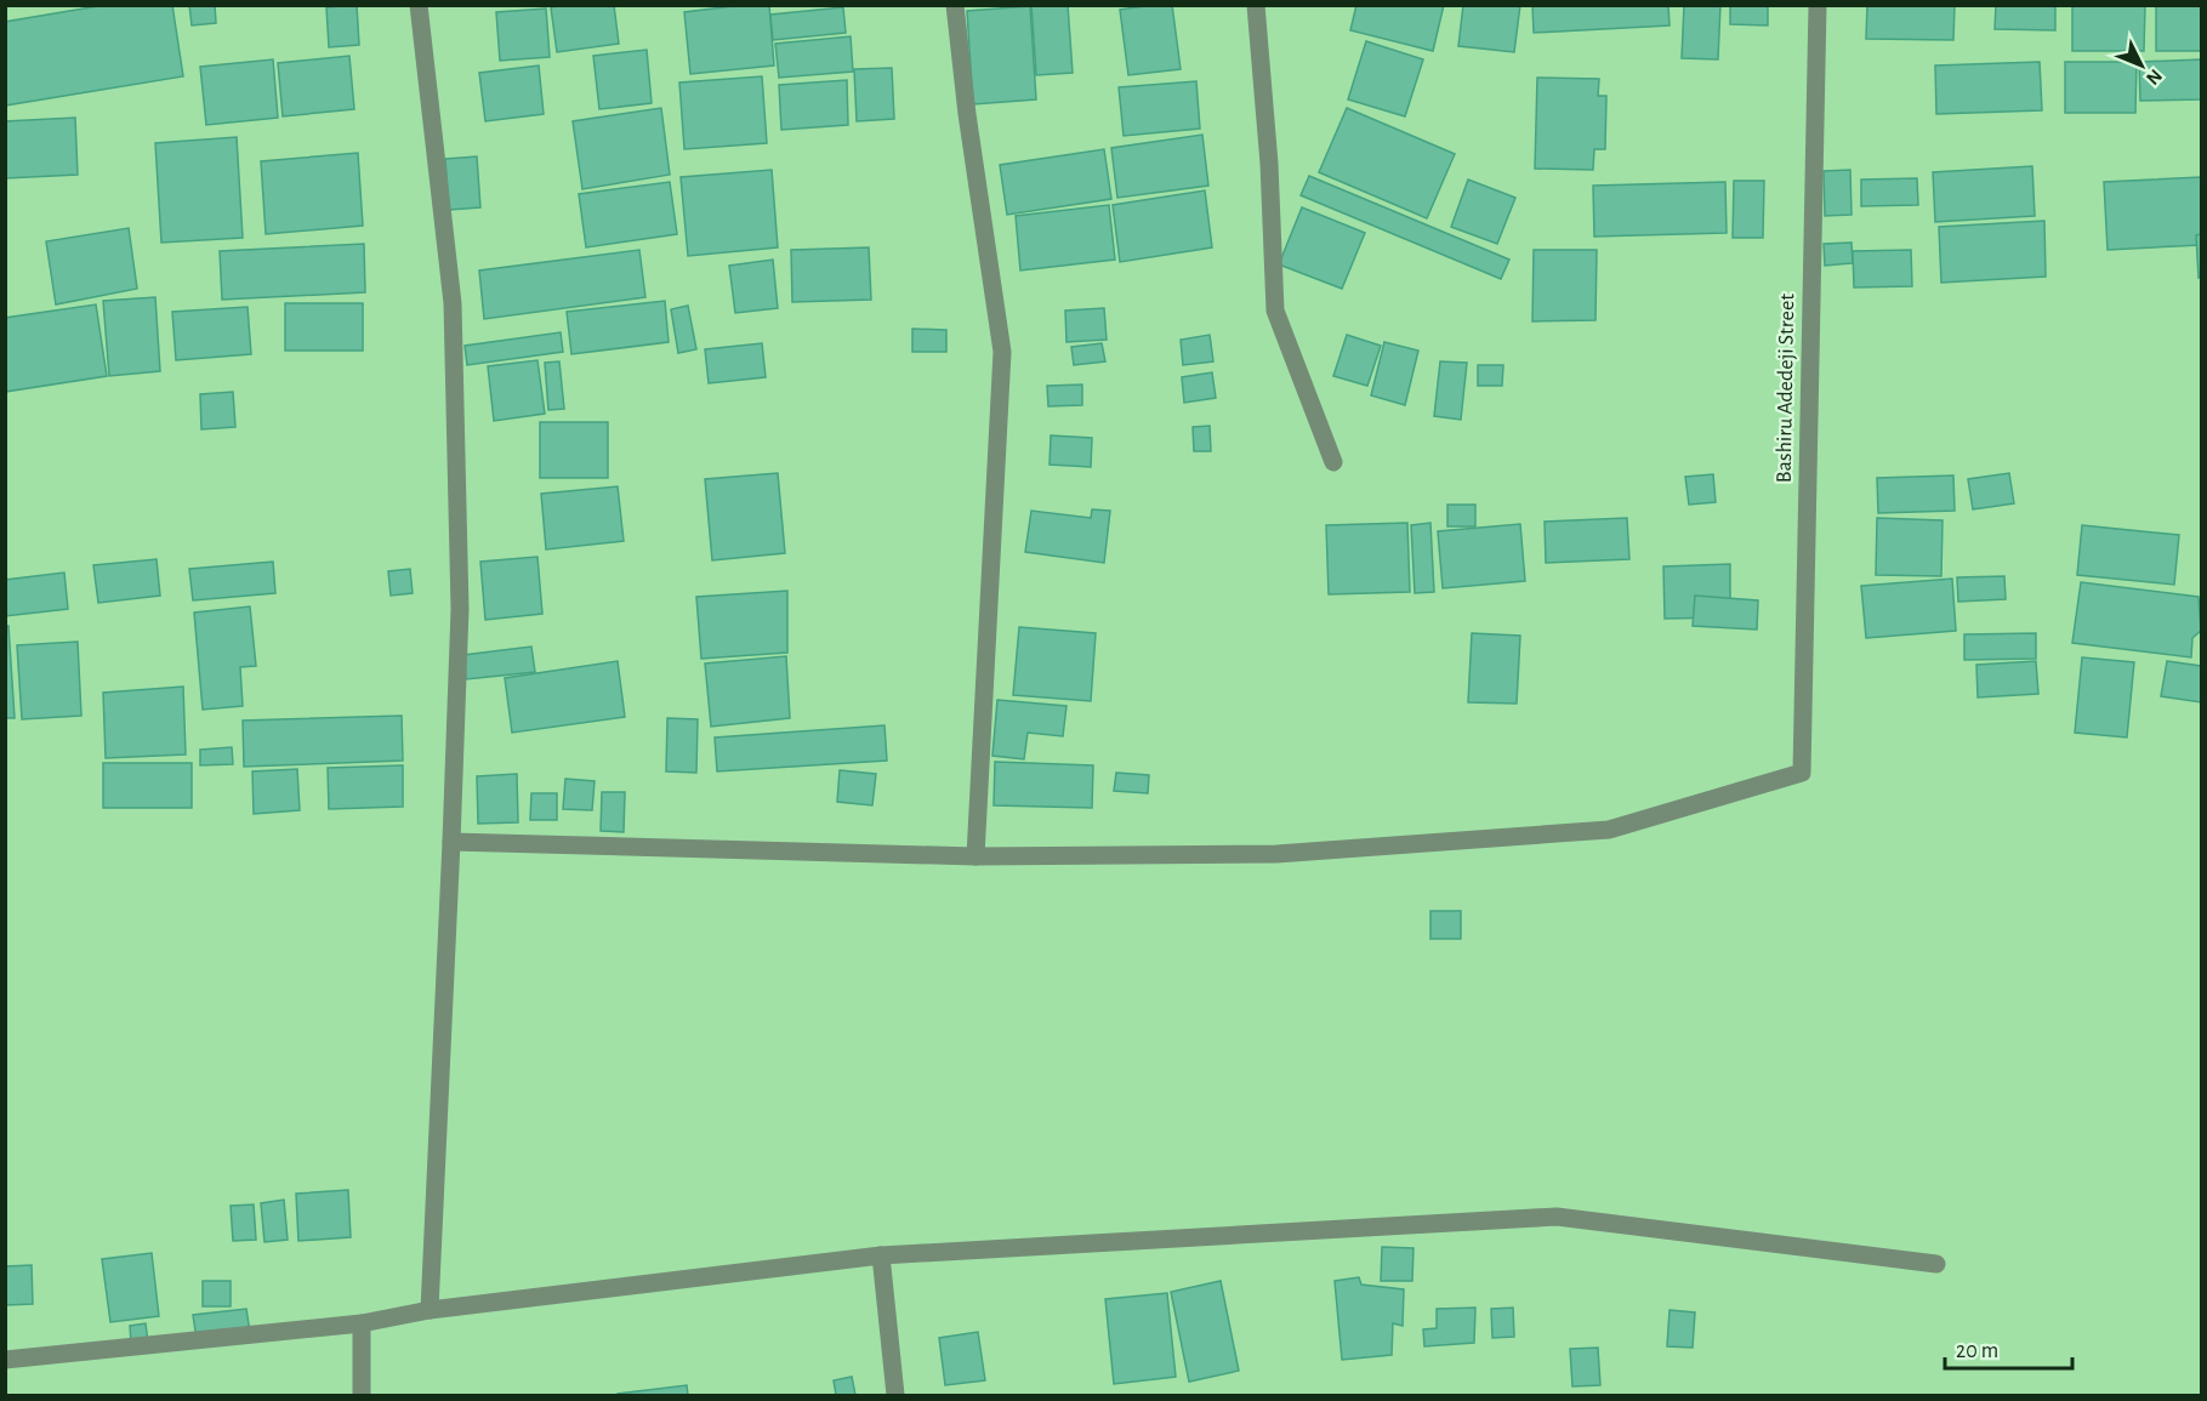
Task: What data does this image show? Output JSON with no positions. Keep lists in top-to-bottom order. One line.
{"streets":{"street":["Bashiru Adedeji Street"]},"scale_bar":"20 m","north":"bottom right"}
